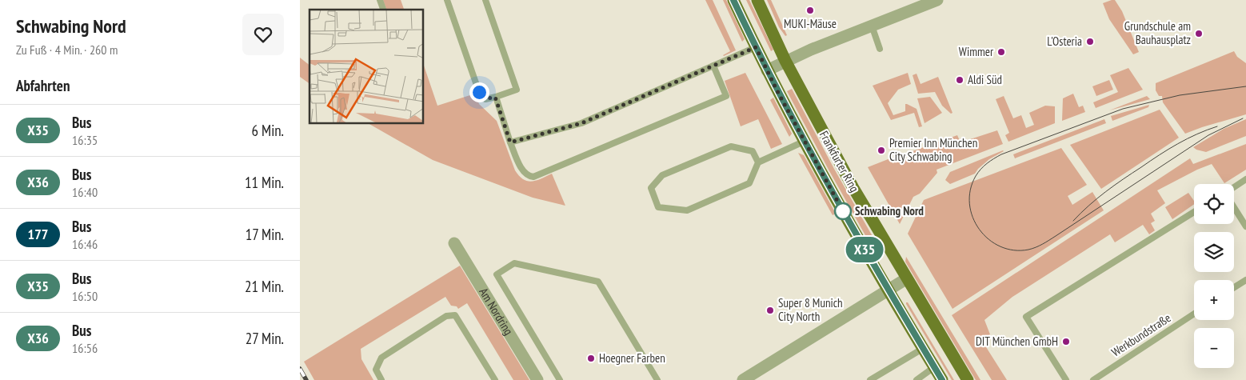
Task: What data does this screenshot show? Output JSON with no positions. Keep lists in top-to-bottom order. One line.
{"streets":{"main road":["Frankfurter Ring"],"street":["Am Nordring"],"lane":["Werkbundstraße"]},"places":["MUKI-Mäuse","Grundschule am Bauhausplatz","L'Osteria","Wimmer","Aldi Süd","Premier Inn München City Schwabing","Schwabing Nord","Super 8 Munich City North","DIT München GmbH","Hoegner Farben"],"lines":["bus line X35"],"page":{"heading":[["Schwabing Nord","Zu Fuß · 4 Min. · 260 m"],"Abfahrten"],"on_map":"X35","list":[{"mark":"X35","name":"Bus","note":"16:35","value":"6 Min."},{"mark":"X36","name":"Bus","note":"16:40","value":"11 Min."},{"mark":"177","name":"Bus","note":"16:46","value":"17 Min."},{"mark":"X35","name":"Bus","note":"16:50","value":"21 Min."},{"mark":"X36","name":"Bus","note":"16:56","value":"27 Min."}],"map_buttons":["+","−"]}}
